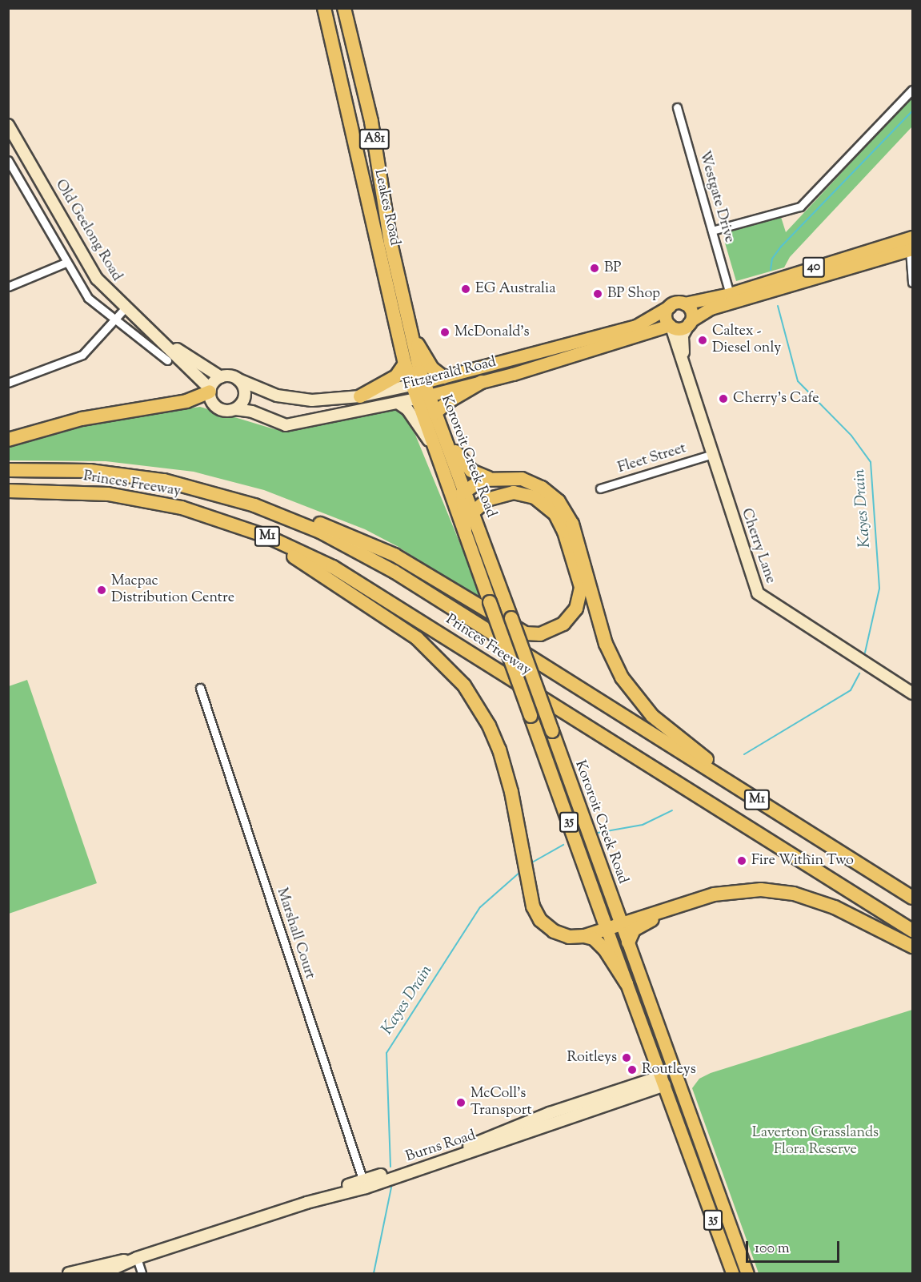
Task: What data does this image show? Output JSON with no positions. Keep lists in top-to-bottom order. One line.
{"streets":{"highway":["A81","Leakes Road","Kororoit Creek Road","Princes Freeway","M1","35"],"main road":["40","Fitzgerald Road"],"street":["Westgate Drive","Old Geelong Road","Fleet Street","Cherry Lane","Marshall Court","Burns Road"]},"crossings":[["Westgate Drive","40"],["Leakes Road","Fitzgerald Road"],["Leakes Road","Kororoit Creek Road"],["Old Geelong Road","Fitzgerald Road"],["40","Fitzgerald Road"],["40","Cherry Lane"],["Fitzgerald Road","Kororoit Creek Road"],["Fitzgerald Road","Cherry Lane"],["Kororoit Creek Road","Burns Road"],["Fleet Street","Cherry Lane"],["Marshall Court","Burns Road"]],"water":["Kayes Drain"],"parks":["Laverton Grasslands Flora Reserve"],"places":["BP","EG Australia","BP Shop","McDonald's","Caltex - Diesel only","Cherry's Cafe","Macpac Distribution Centre","Fire Within Two","Roitleys","Routleys","McColl's Transport"],"scale_bar":"100 m"}
